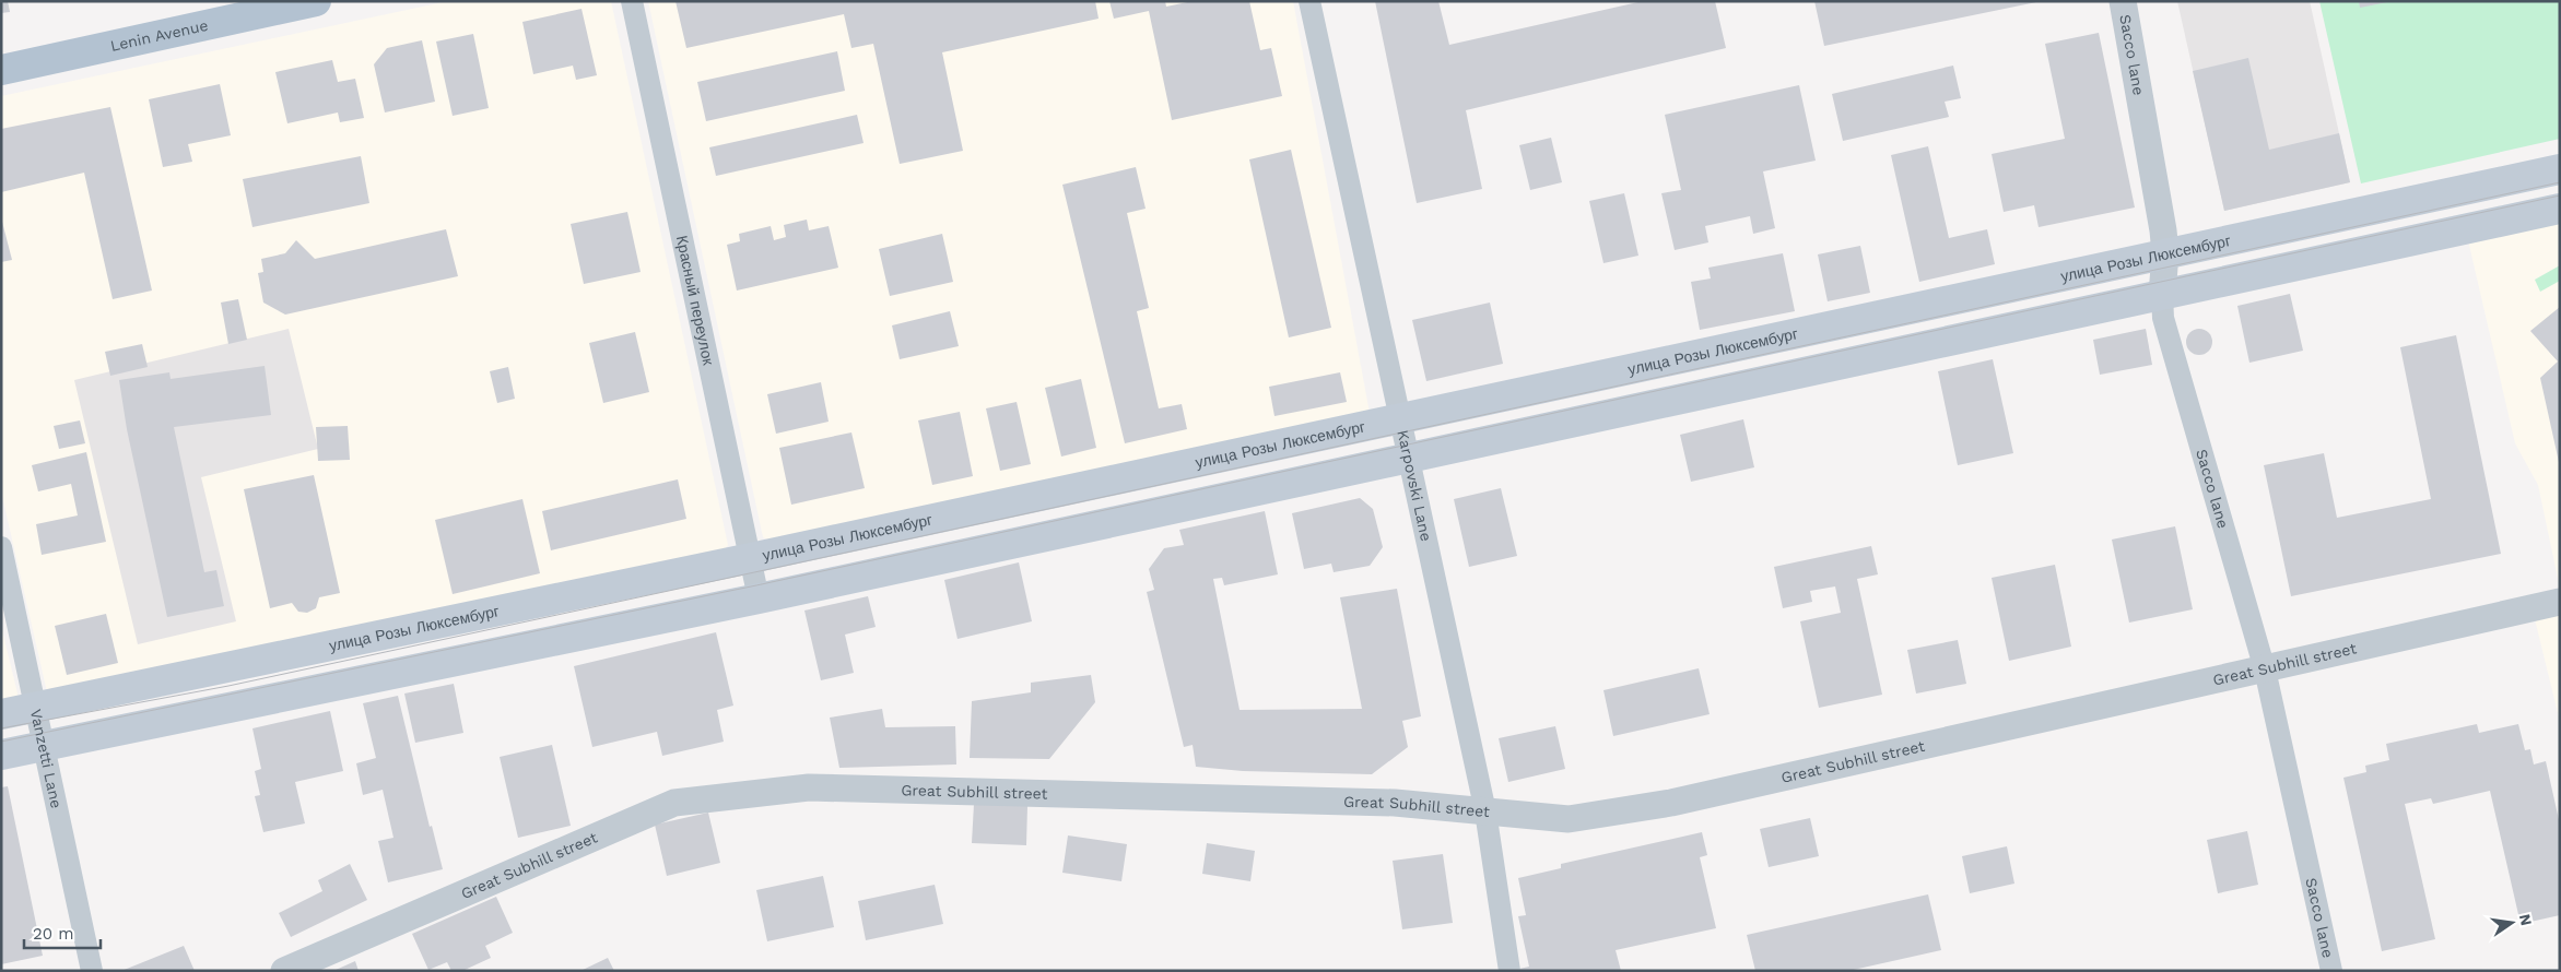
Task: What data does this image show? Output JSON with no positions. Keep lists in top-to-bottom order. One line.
{"streets":{"main road":["Lenin Avenue","улица Розы Люксембург"],"street":["Sacco lane","Красный переулок","Karpovski Lane","Great Subhill street","Vanzetti Lane"]},"crossings":[["Sacco lane","улица Розы Люксембург"],["Sacco lane","Great Subhill street"],["улица Розы Люксембург","Красный переулок"],["улица Розы Люксембург","Karpovski Lane"],["улица Розы Люксембург","Vanzetti Lane"],["Karpovski Lane","Great Subhill street"]],"scale_bar":"20 m","north":"right"}
